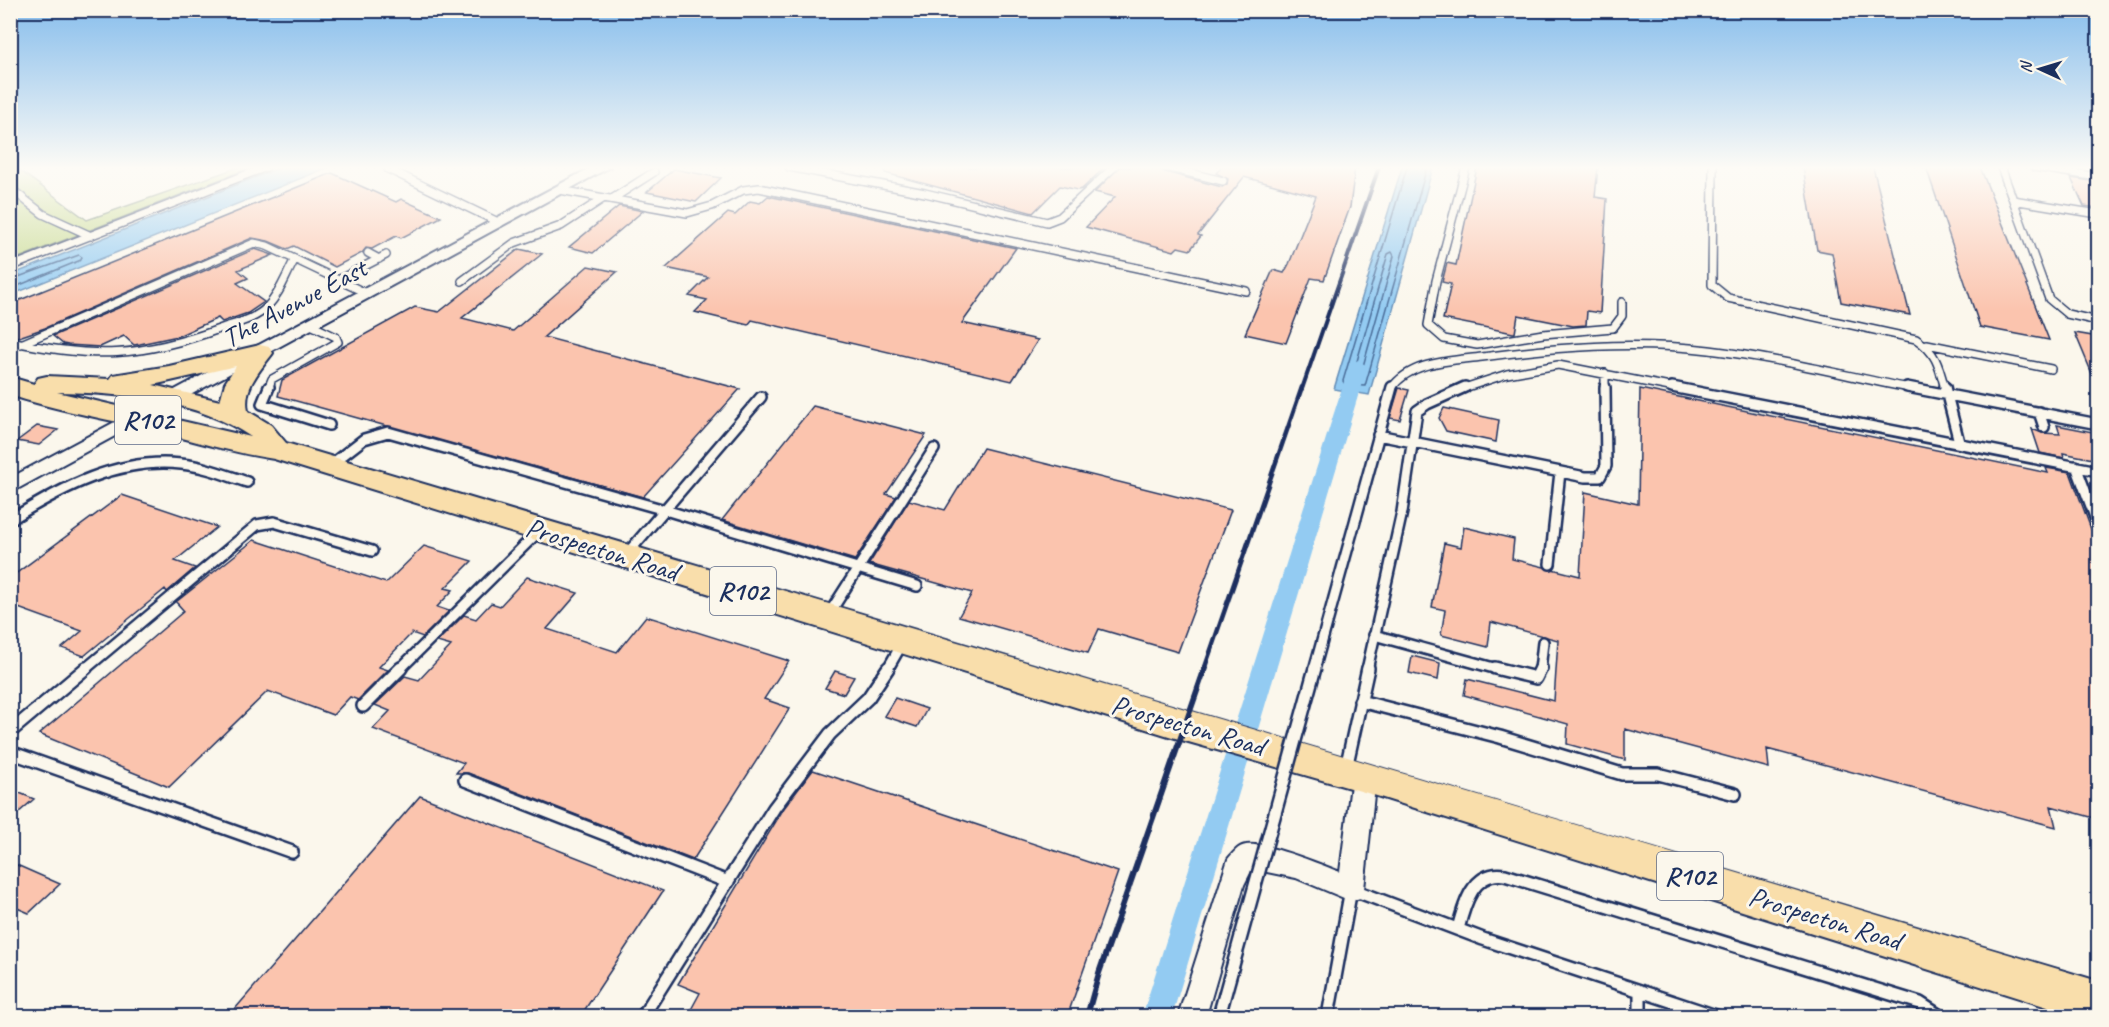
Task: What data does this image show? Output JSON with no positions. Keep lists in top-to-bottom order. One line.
{"streets":{"main road":["R102","Prospecton Road"],"street":["The Avenue East"]},"crossings":[["The Avenue East","R102"],["R102","Prospecton Road"]],"north":"left"}
